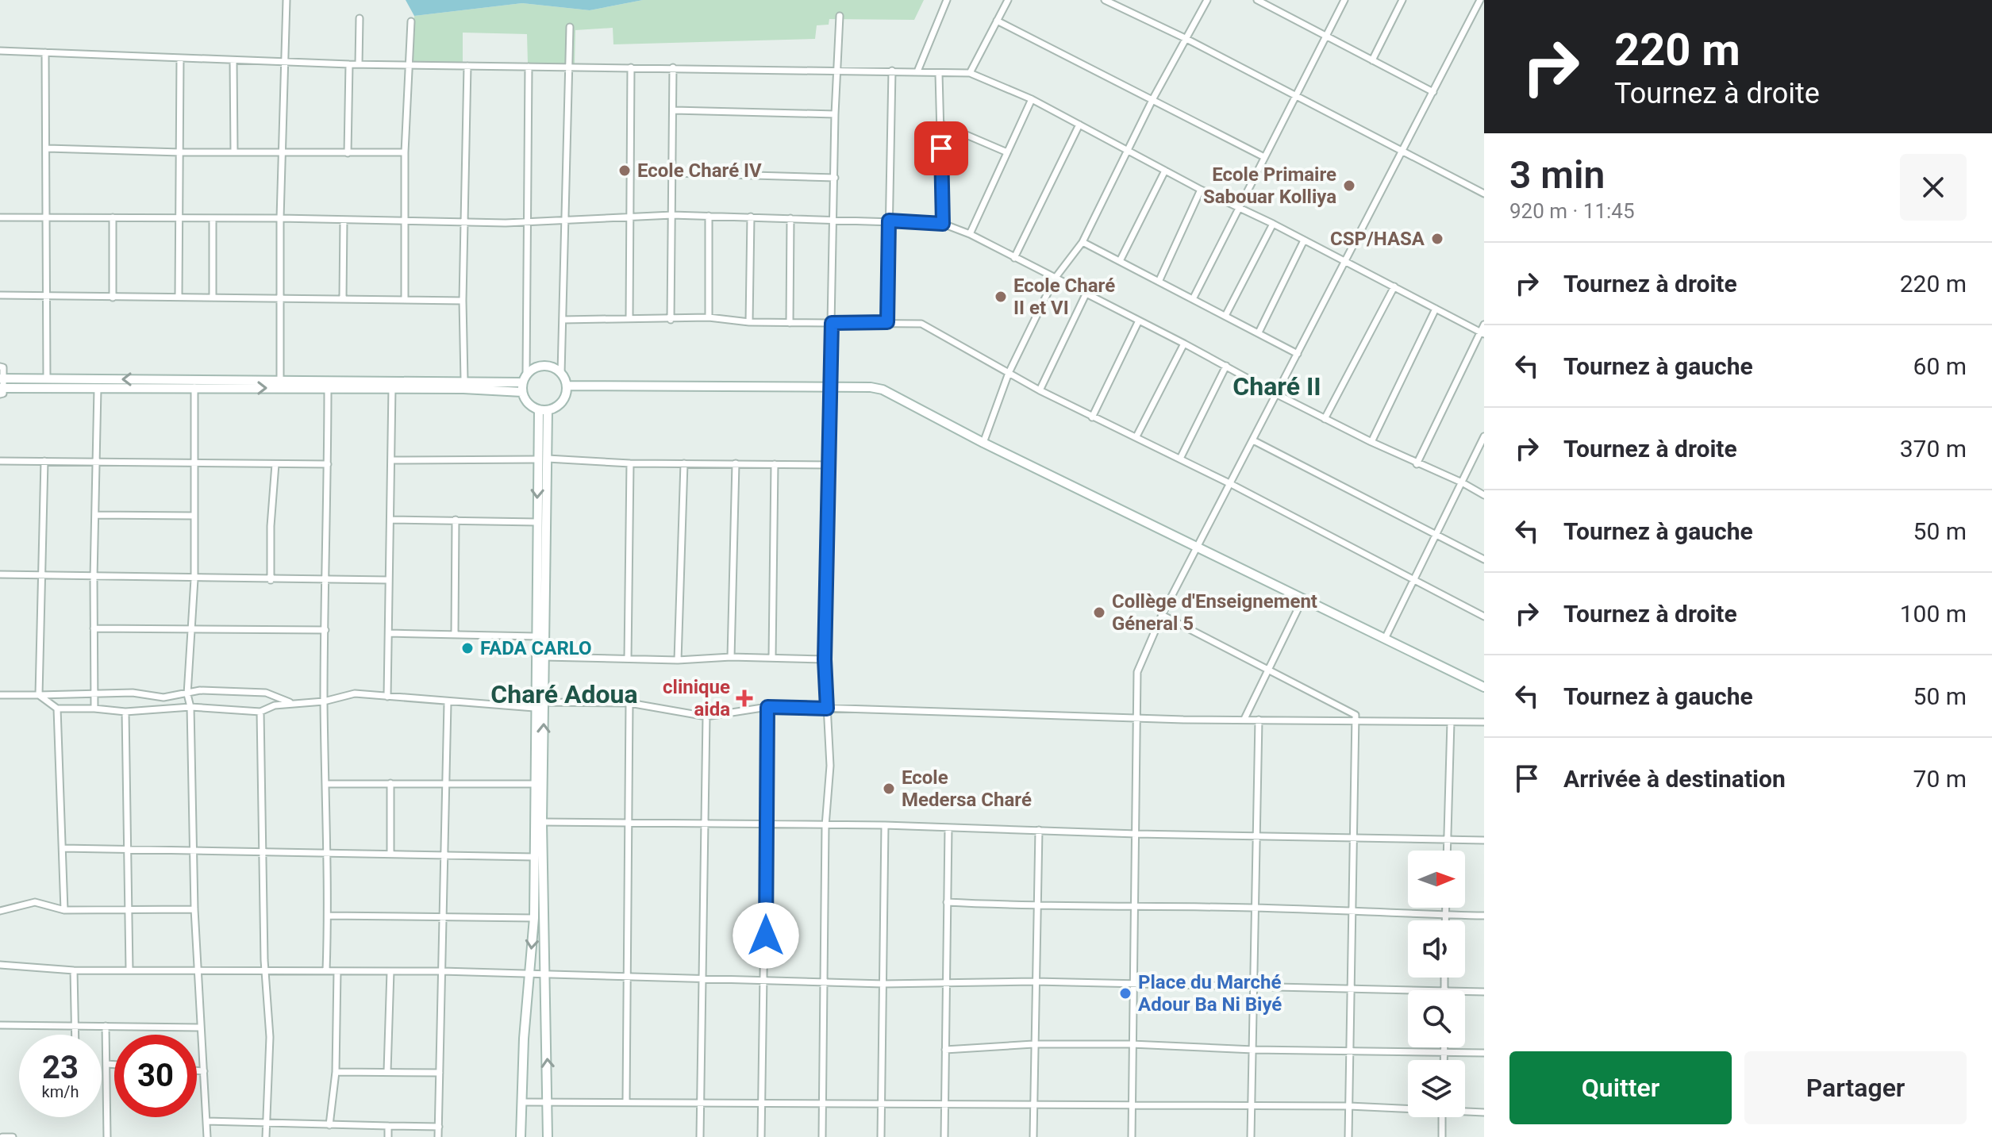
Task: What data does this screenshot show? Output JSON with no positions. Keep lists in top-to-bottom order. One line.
{"districts":["Charé II","Charé Adoua"],"places":{"other":["Ecole Charé IV","Ecole Primaire Sabouar Kolliya","CSP/HASA","Ecole Charé II et VI","Collège d'Enseignement Géneral 5","FADA CARLO","Ecole Medersa Charé","Place du Marché Adour Ba Ni Biyé"],"health":["clinique aida"]},"north":"right","page":{"turn":["220 m","Tournez à droite"],"heading":["3 min","920 m · 11:45"],"list":[{"name":"Tournez à droite","value":"220 m"},{"name":"Tournez à gauche","value":"60 m"},{"name":"Tournez à droite","value":"370 m"},{"name":"Tournez à gauche","value":"50 m"},{"name":"Tournez à droite","value":"100 m"},{"name":"Tournez à gauche","value":"50 m"},{"name":"Arrivée à destination","value":"70 m"}],"speed":"23 km/h","limit":"30","buttons":["Quitter","Partager"]}}
